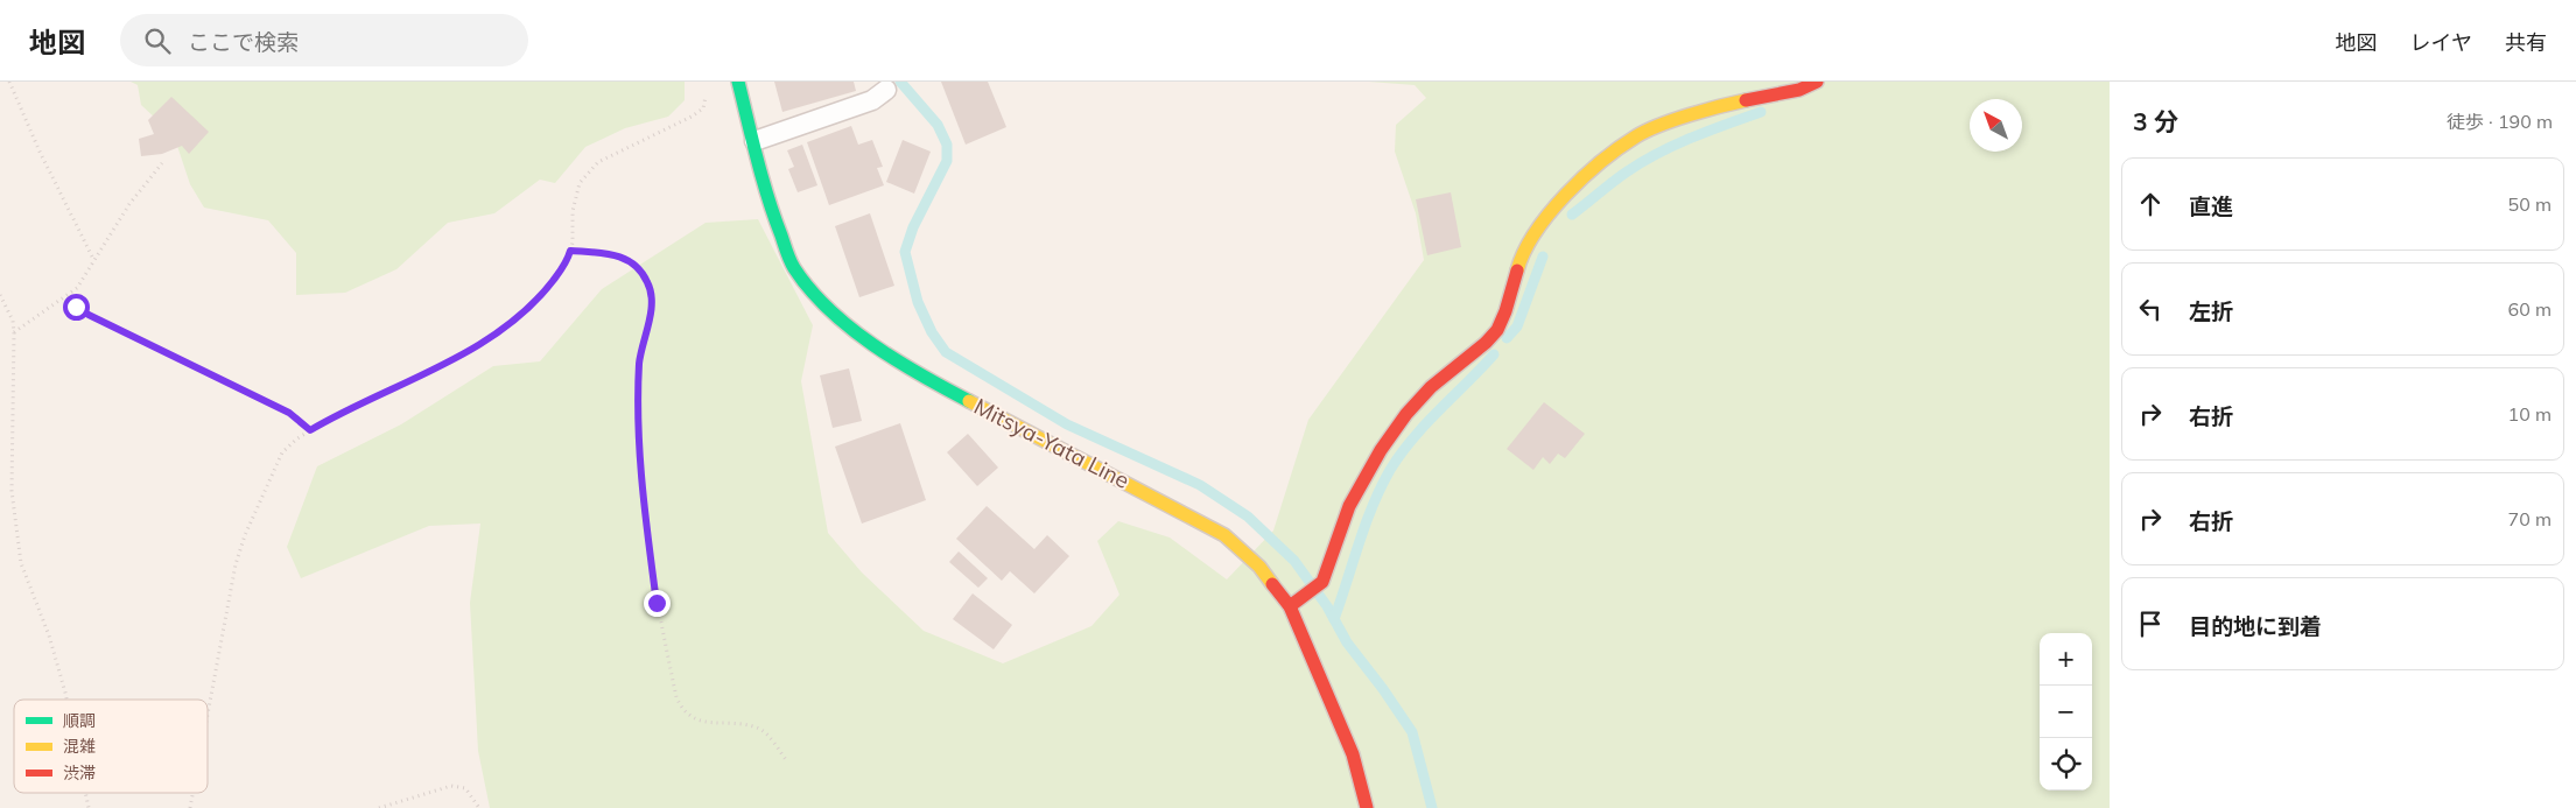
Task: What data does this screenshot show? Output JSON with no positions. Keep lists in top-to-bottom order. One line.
{"streets":{"main road":["Mitsya-Yata Line"]},"legend":["順調","混雑","渋滞"],"north":"top left","page":{"header":"地図","search":"ここで検索","nav":["地図","レイヤ","共有"],"heading":["3 分","徒歩 · 190 m"],"list":[["直進","50 m"],["左折","60 m"],["右折","10 m"],["右折","70 m"],"目的地に到着"],"map_buttons":["+","−"]}}
